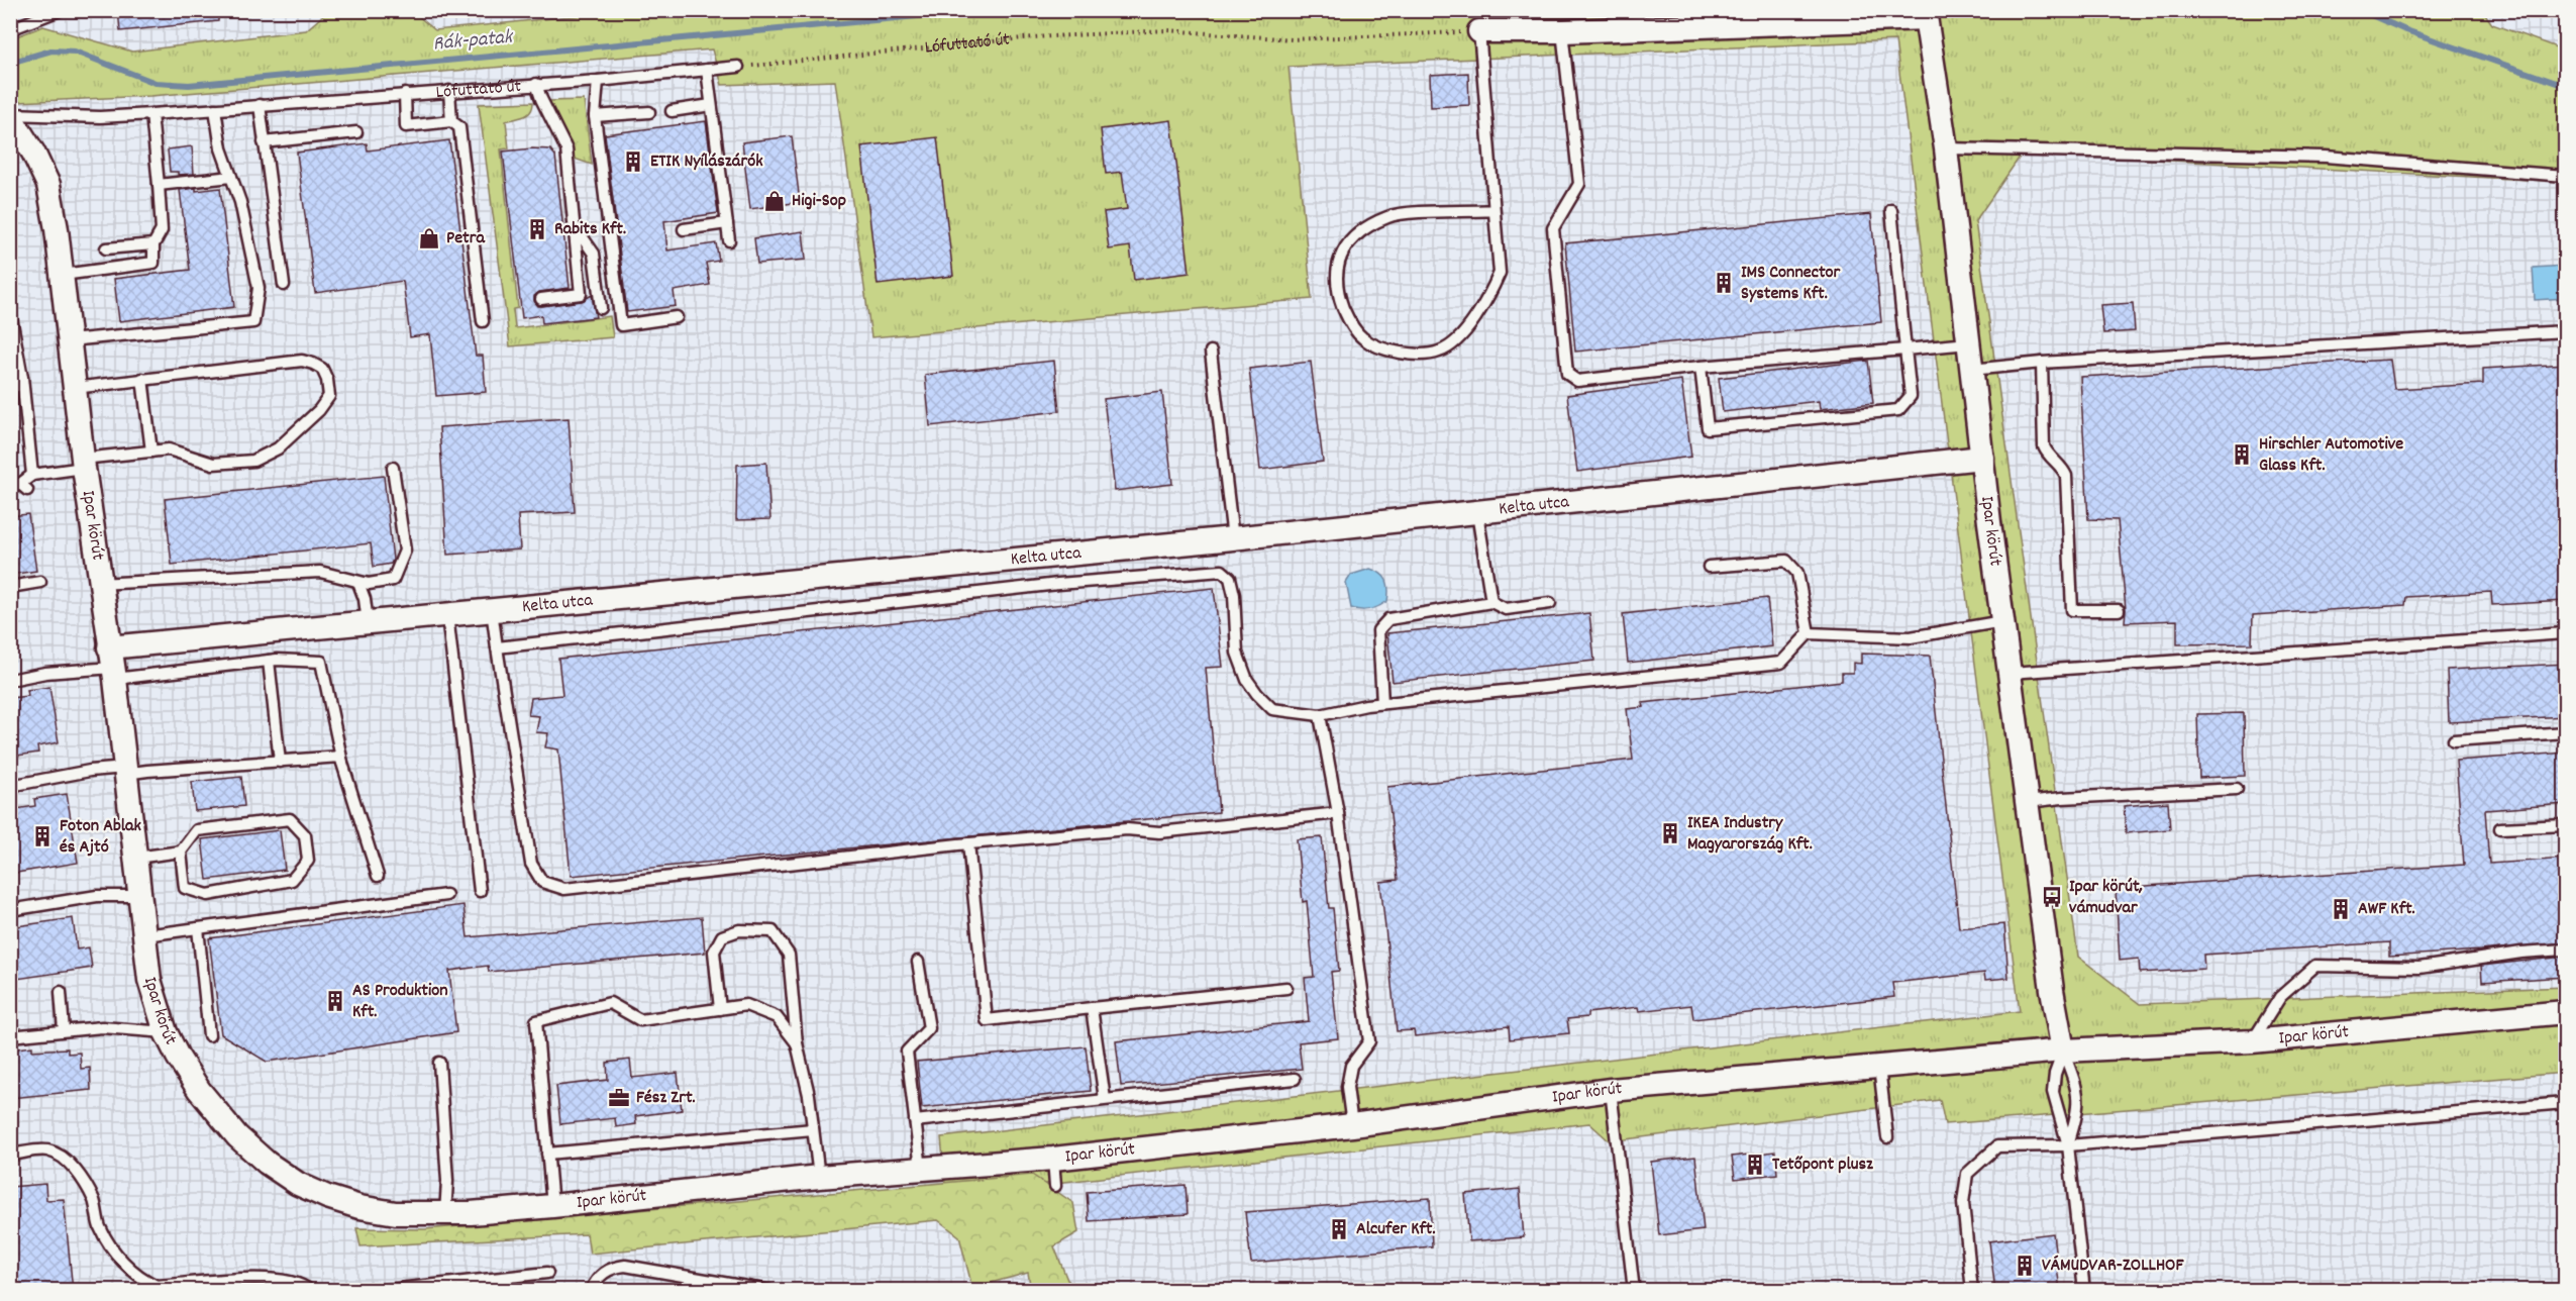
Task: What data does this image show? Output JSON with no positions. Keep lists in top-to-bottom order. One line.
{"streets":{"street":["Kelta utca","Ipar körút"],"lane":["Lófuttató út"]},"crossings":[["Lófuttató út","Ipar körút"],["Kelta utca","Ipar körút"]],"water":["Rák-patak"],"places":{"building":["ETIK Nyílászárók","Rabits Kft.","IMS Connector Systems Kft.","Hirschler Automotive Glass Kft.","IKEA Industry Magyarország Kft.","Foton Ablak és Ajtó","AWF Kft.","AS Produktion Kft.","Tetőpont plusz","Alcufer Kft.","VÁMUDVAR-ZOLLHOF"],"shop":["Higi-Sop","Petra"],"bus stop":["Ipar körút, vámudvar"],"office":["Fész Zrt."]}}
